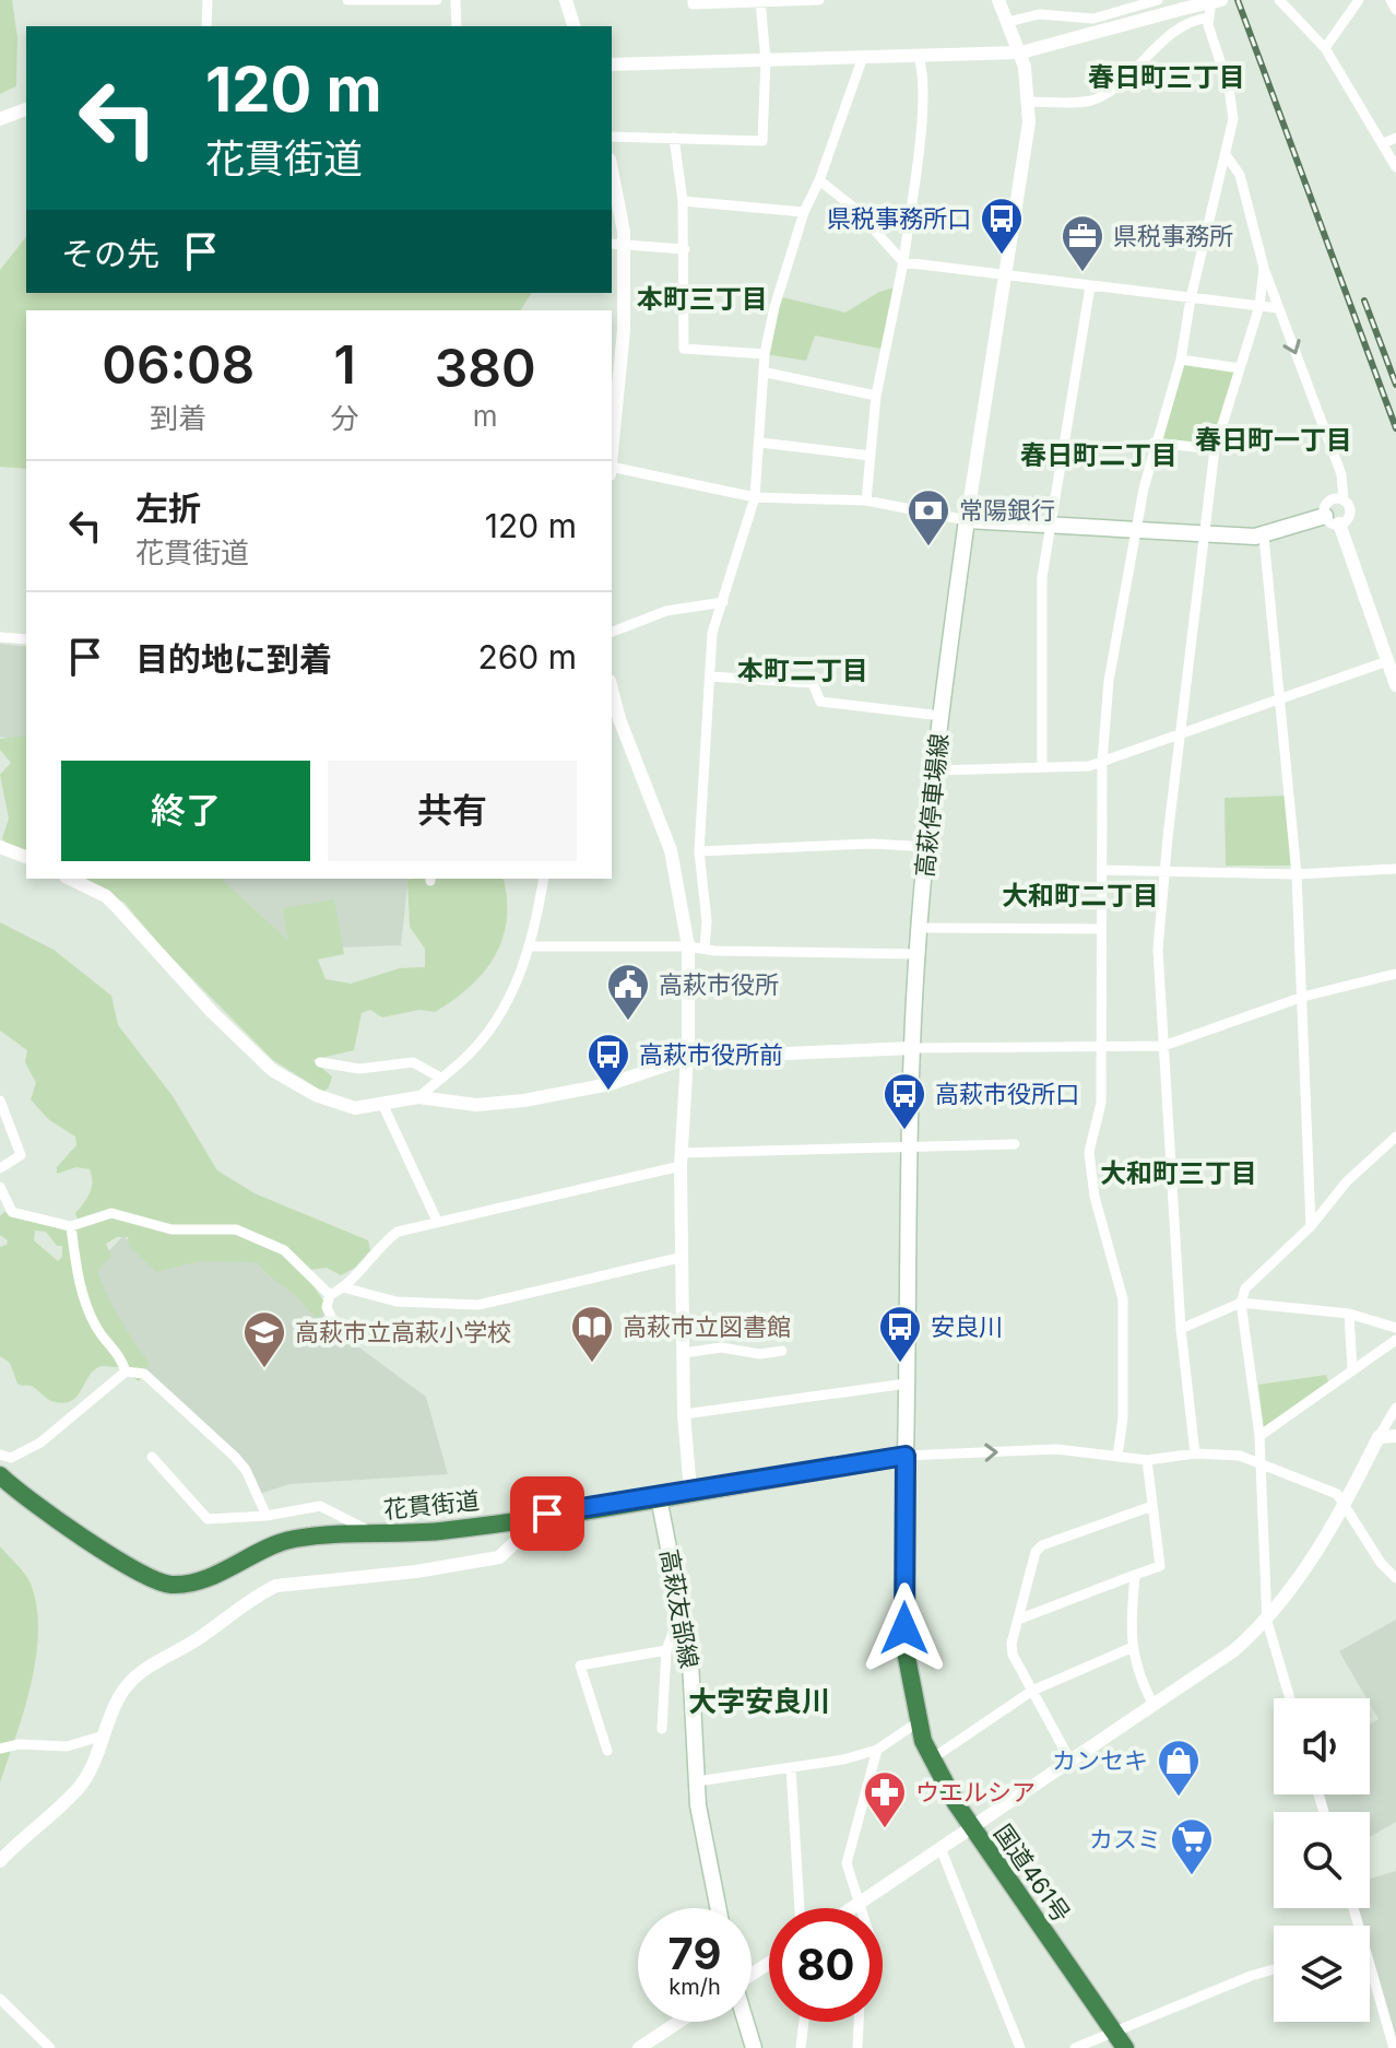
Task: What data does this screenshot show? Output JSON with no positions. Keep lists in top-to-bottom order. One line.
{"streets":{"highway":["花貫街道","国道461号"],"main road":["高萩停車場線","高萩友部線"]},"crossings":[["高萩停車場線","花貫街道"],["高萩停車場線","国道461号"],["花貫街道","高萩友部線"],["花貫街道","国道461号"]],"districts":["春日町三丁目","本町三丁目","春日町一丁目","春日町二丁目","本町二丁目","大和町二丁目","大和町三丁目","大字安良川"],"places":{"bus stop":["県税事務所口","高萩市役所前","高萩市役所口","安良川"],"office":["県税事務所"],"bank":["常陽銀行"],"public building":["高萩市役所"],"library":["高萩市立図書館"],"school or university":["高萩市立高萩小学校"],"shop":["カンセキ"],"pharmacy":["ウエルシア"],"supermarket":["カスミ"]},"page":{"turn":["120 m","花貫街道"],"then":"その先","eta":["06:08","到着","1","分","380","m"],"list":[{"name":"左折","note":"花貫街道","value":"120 m"},{"name":"目的地に到着","value":"260 m"}],"buttons":["終了","共有"],"speed":"79 km/h","limit":"80"}}
